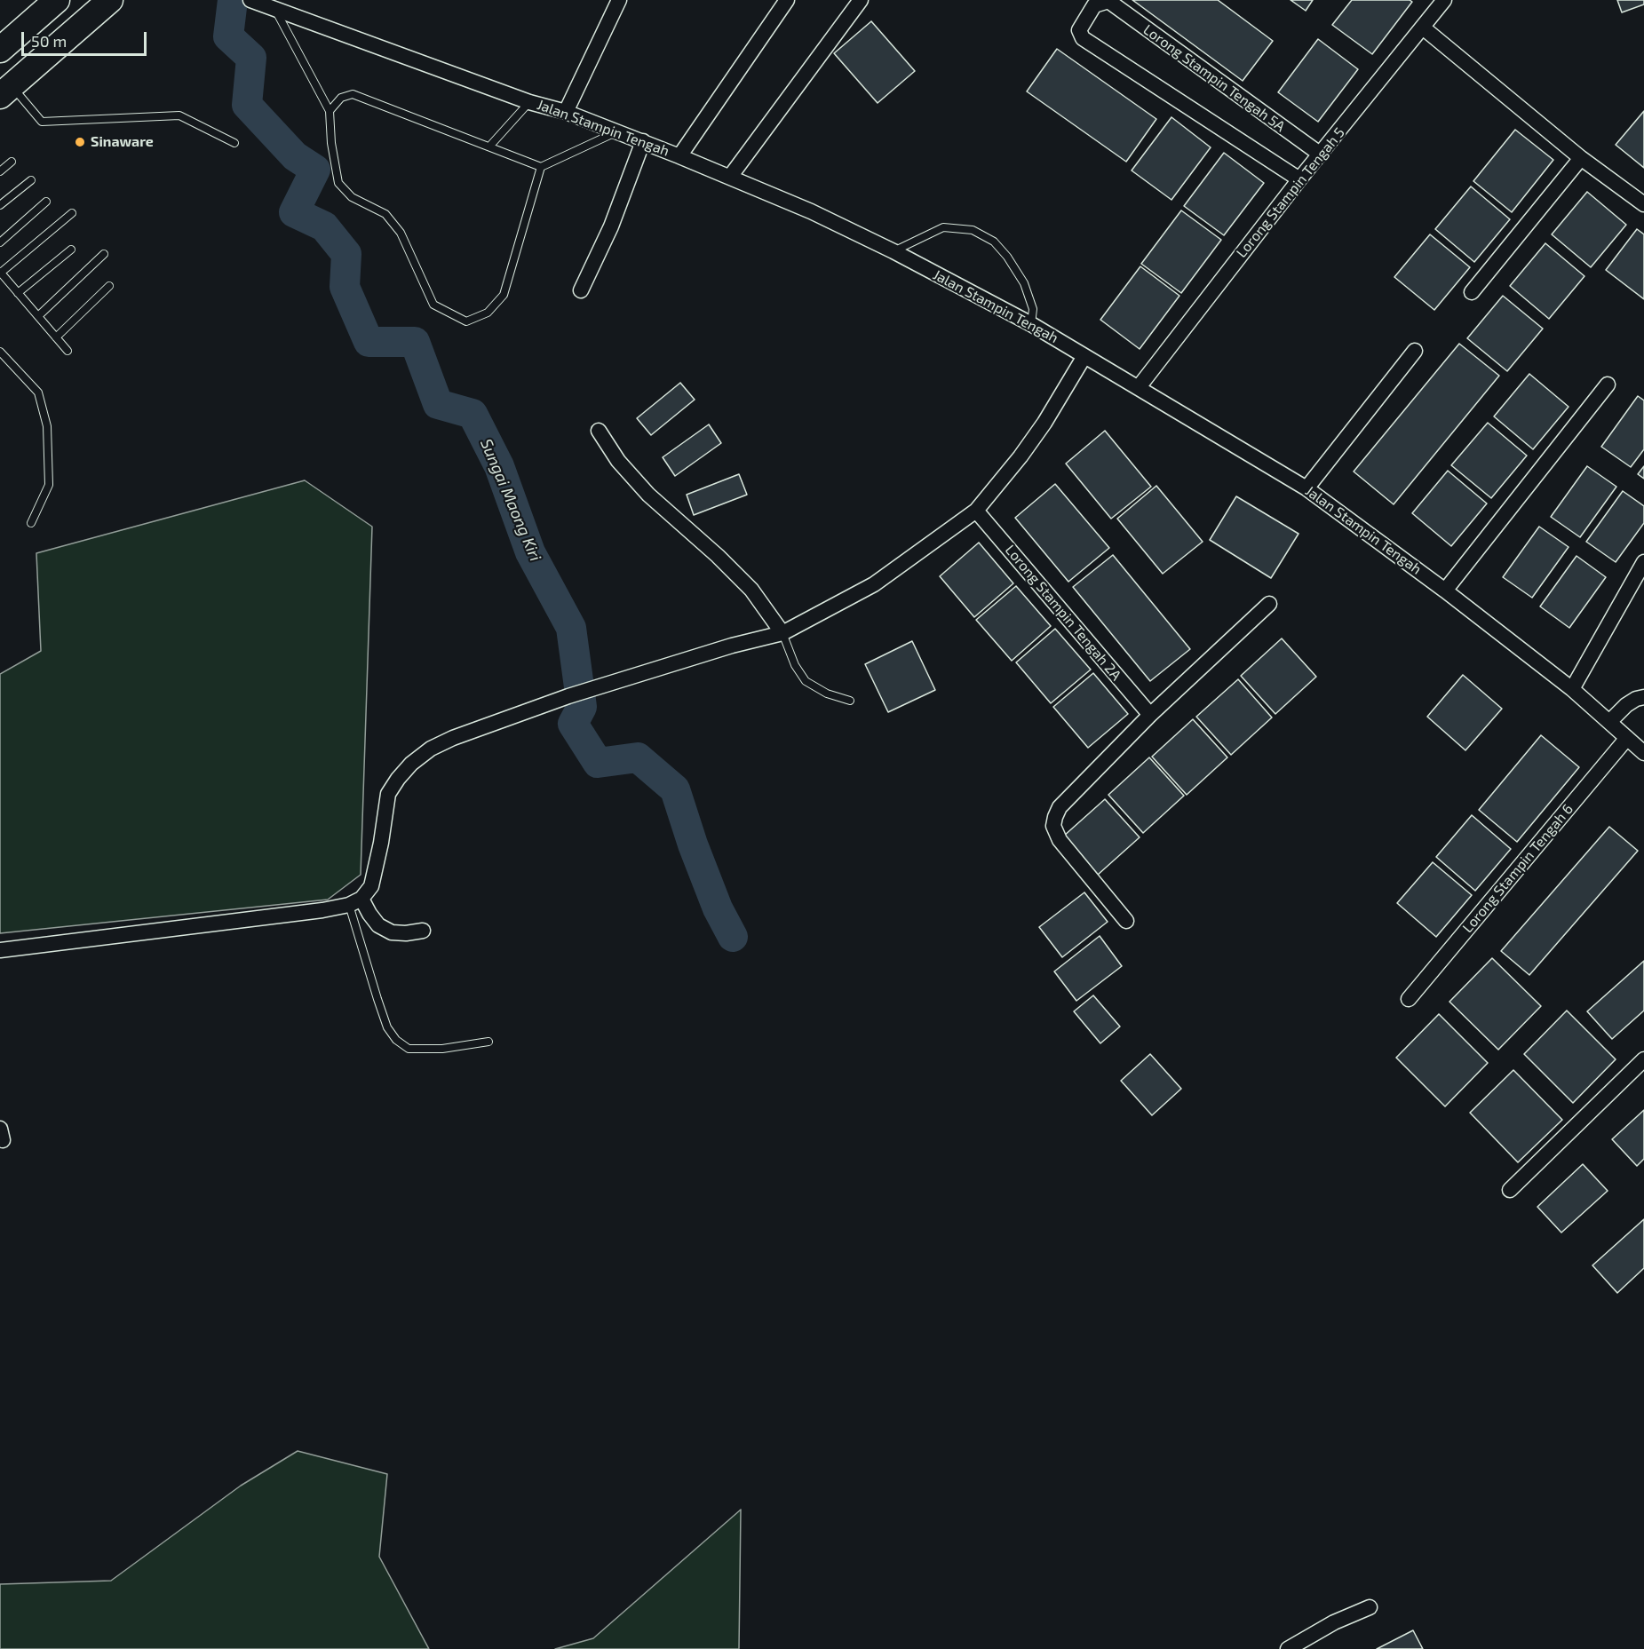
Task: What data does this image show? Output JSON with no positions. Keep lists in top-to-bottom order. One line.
{"streets":{"street":["Lorong Stampin Tengah 5A","Jalan Stampin Tengah","Lorong Stampin Tengah 5","Lorong Stampin Tengah 2A","Lorong Stampin Tengah 6"]},"crossings":[["Lorong Stampin Tengah 5A","Lorong Stampin Tengah 5"],["Jalan Stampin Tengah","Lorong Stampin Tengah 5"],["Jalan Stampin Tengah","Lorong Stampin Tengah 6"]],"water":["Sungai Maong Kiri"],"places":["Sinaware"],"scale_bar":"50 m"}
